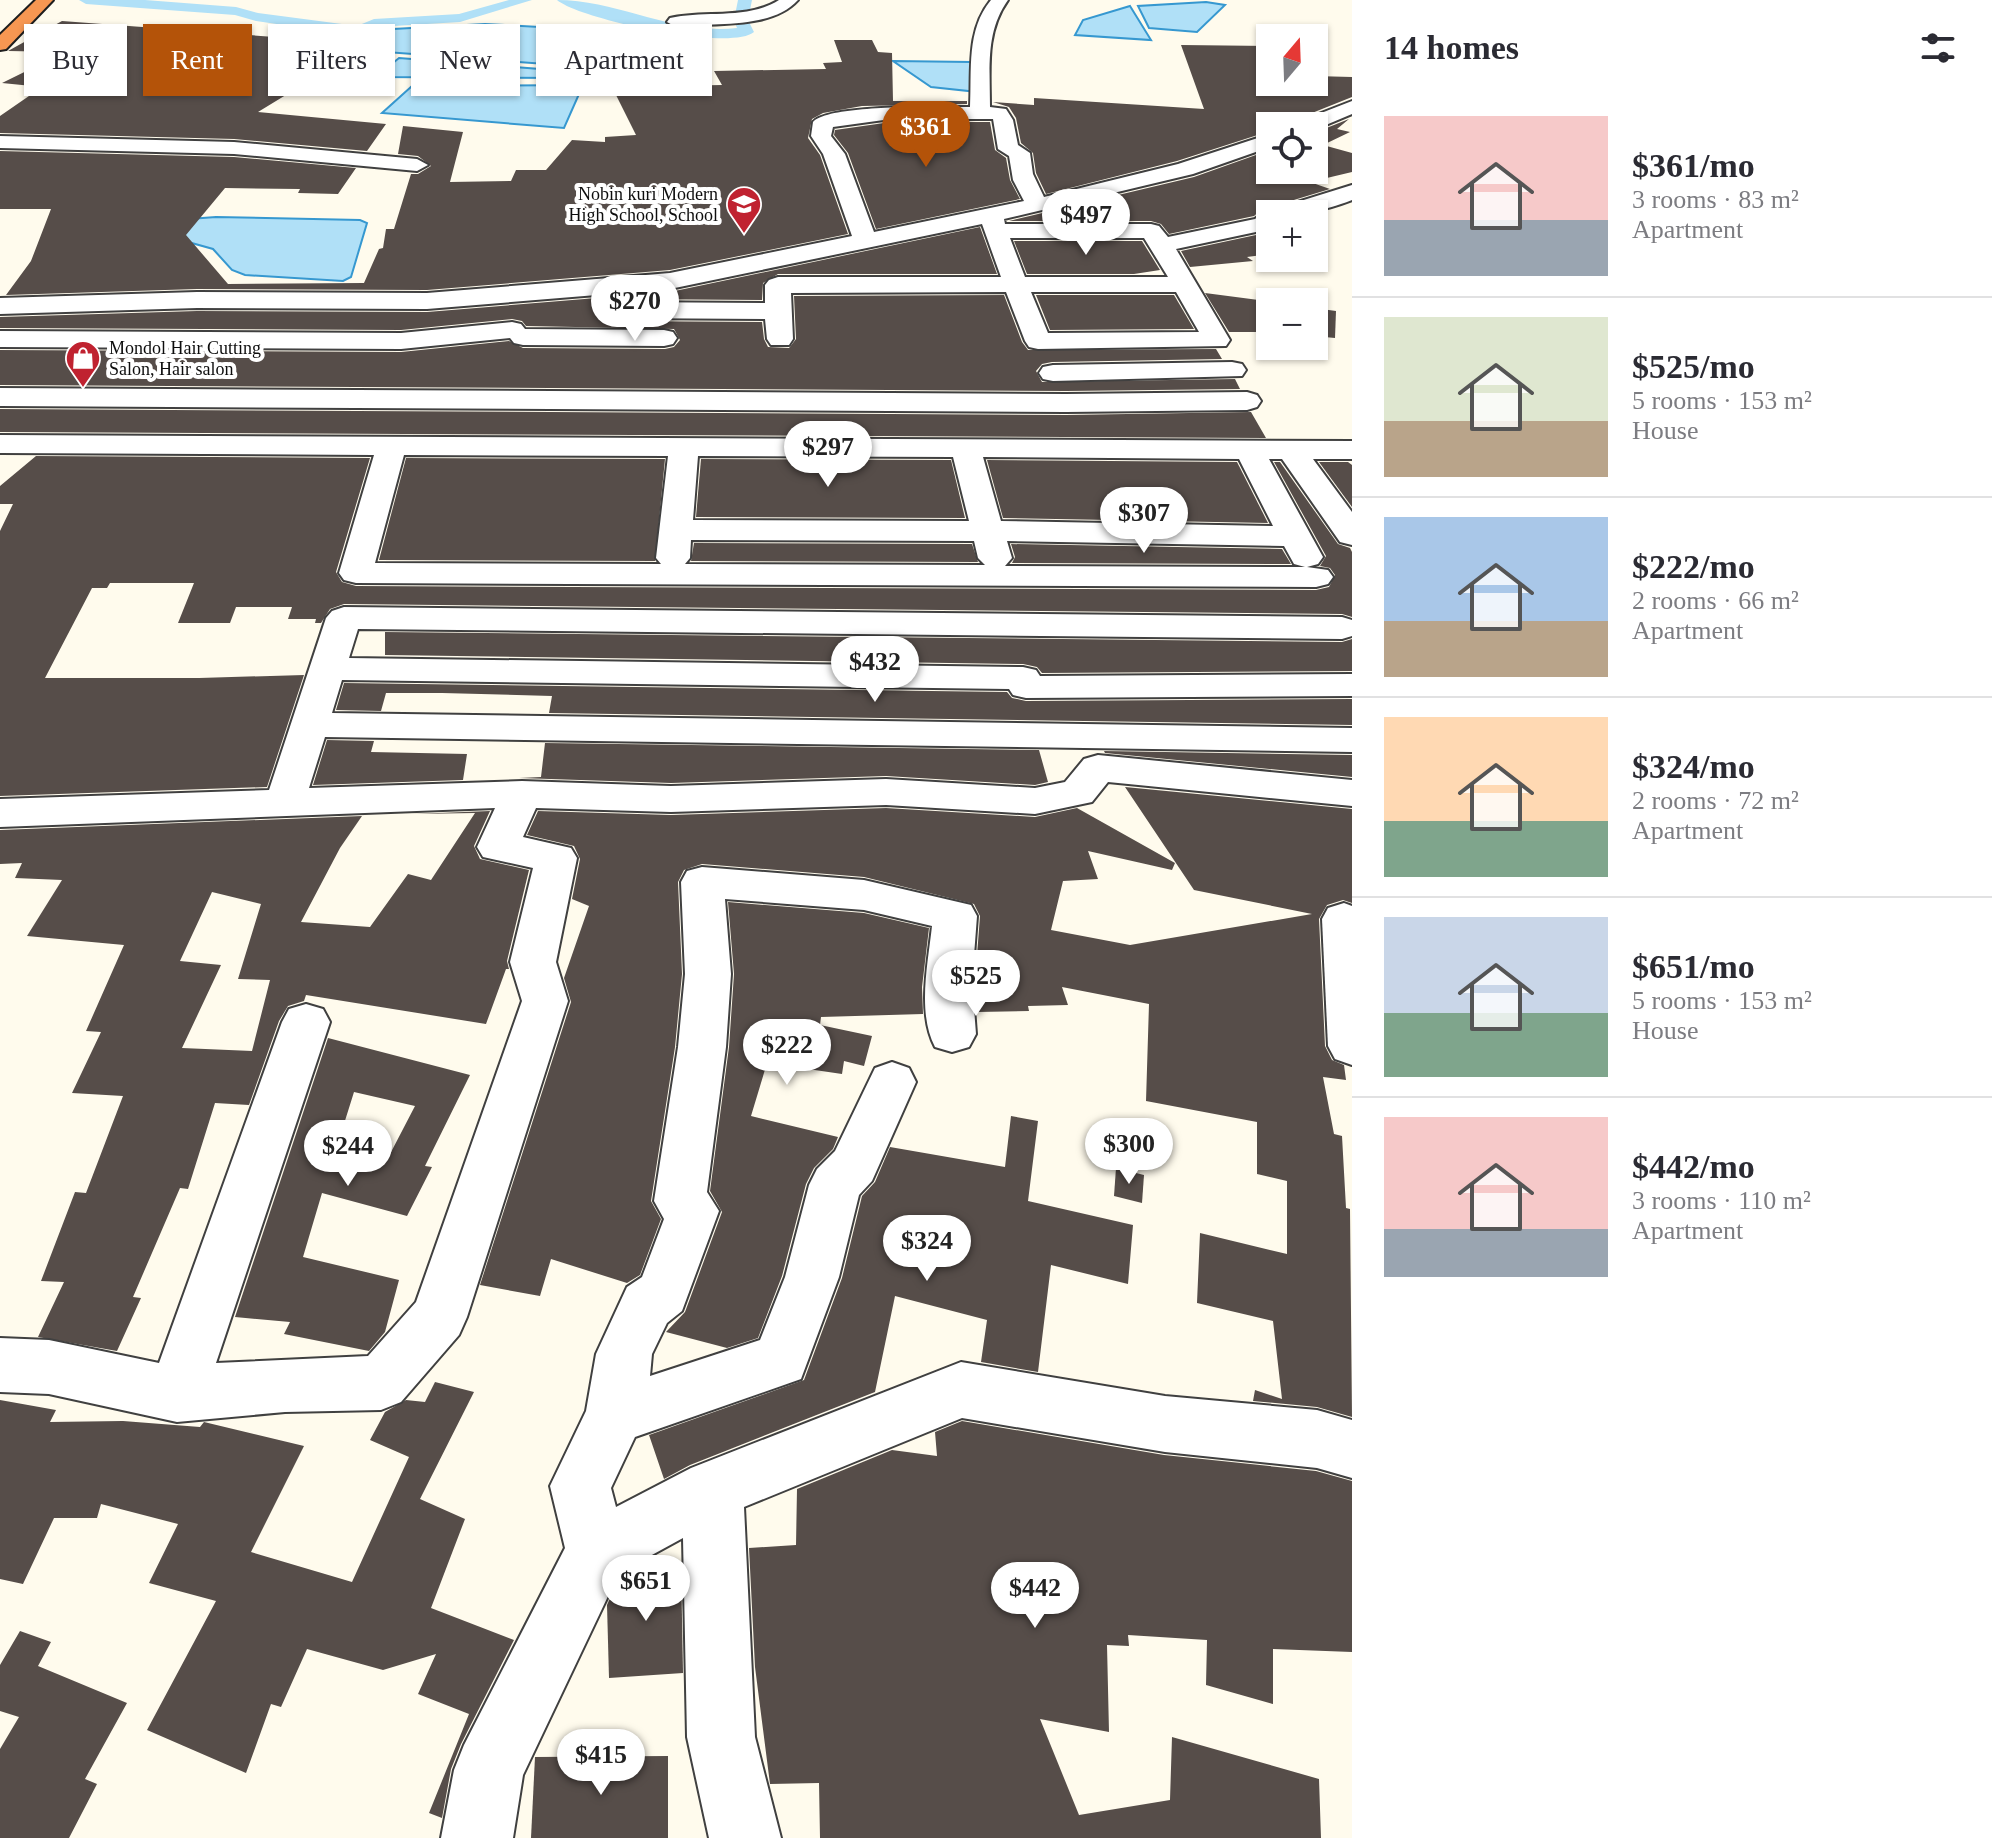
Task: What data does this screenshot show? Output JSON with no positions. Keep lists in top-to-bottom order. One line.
{"places":{"school or university":["Nobin kuri Modern High School, School"],"shop":["Mondol Hair Cutting Salon, Hair salon"]},"north":"top","page":{"heading":"14 homes","map_buttons":["+","−"],"chip":["Buy","Rent","Filters","New","Apartment"],"list":[{"name":"$361/mo","note":"3 rooms · 83 m² · Apartment"},{"name":"$525/mo","note":"5 rooms · 153 m² · House"},{"name":"$222/mo","note":"2 rooms · 66 m² · Apartment"},{"name":"$324/mo","note":"2 rooms · 72 m² · Apartment"},{"name":"$651/mo","note":"5 rooms · 153 m² · House"},{"name":"$442/mo","note":"3 rooms · 110 m² · Apartment"}],"price":["$361","$497","$270","$297","$307","$432","$525","$222","$300","$244","$324","$651","$442","$415"]}}
